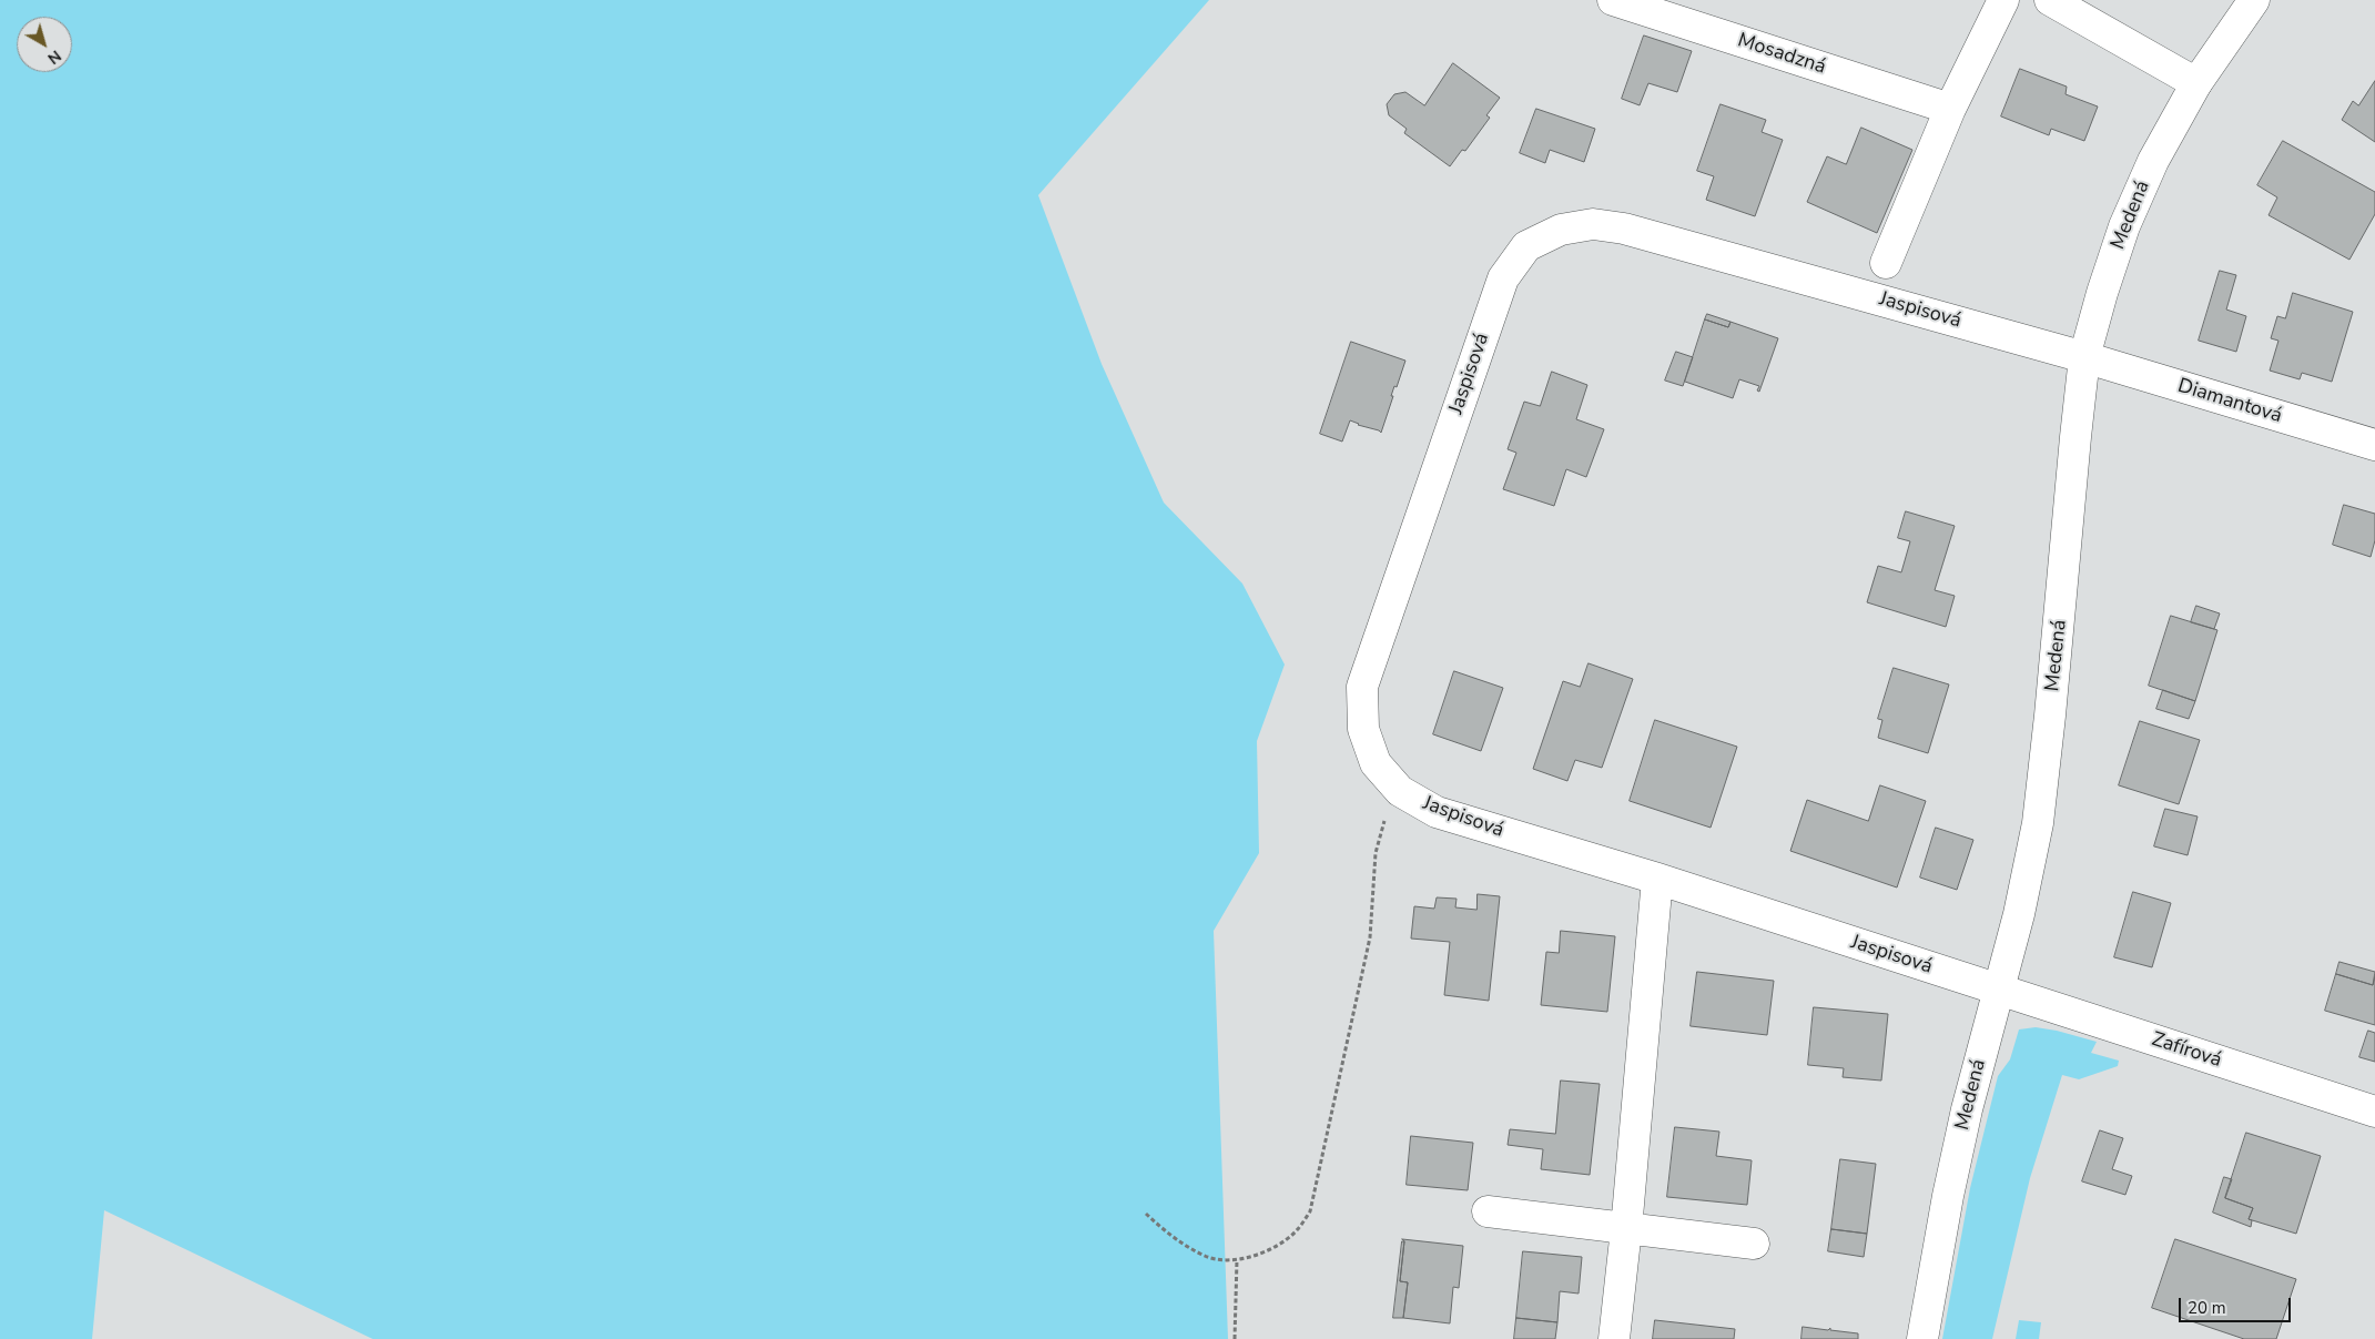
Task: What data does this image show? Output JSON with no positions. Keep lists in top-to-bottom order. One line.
{"streets":{"street":["Mosadzná","Medená","Jaspisová","Diamantová","Zafírová"]},"crossings":[["Medená","Jaspisová"],["Medená","Diamantová"],["Medená","Zafírová"],["Jaspisová","Diamantová"],["Jaspisová","Zafírová"]],"scale_bar":"20 m","north":"bottom right"}
